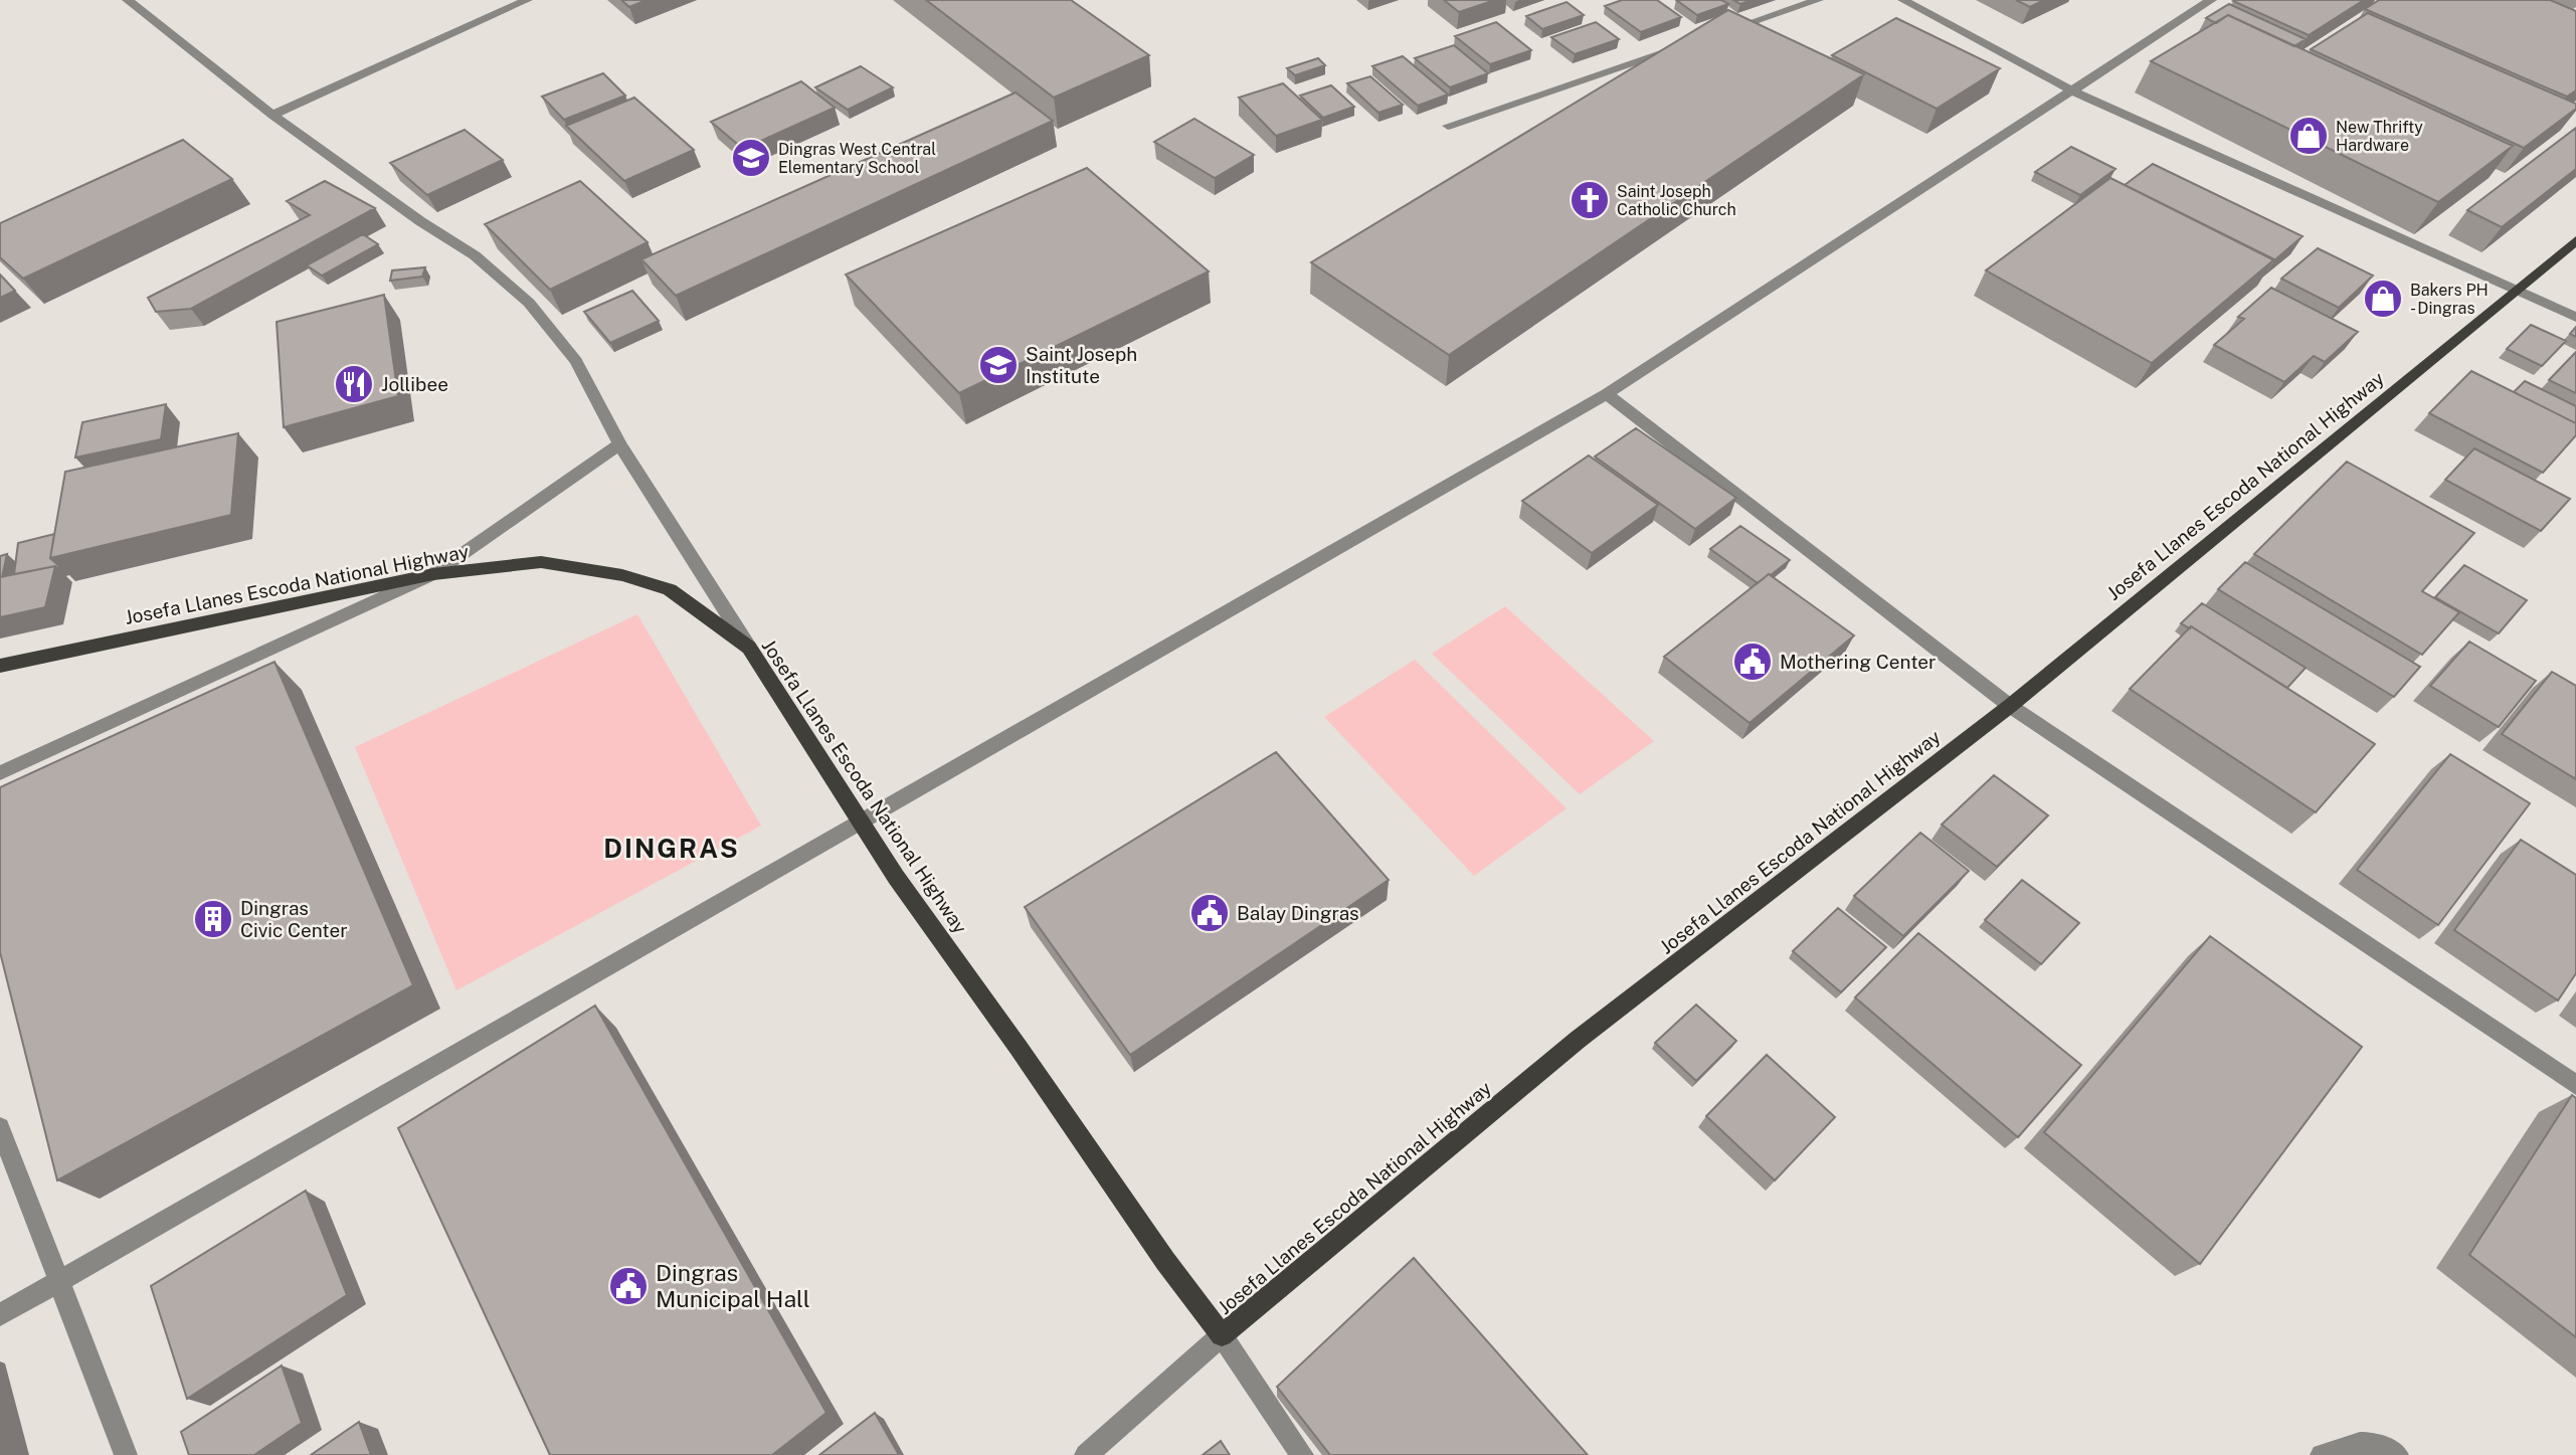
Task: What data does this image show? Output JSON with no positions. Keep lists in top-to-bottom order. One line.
{"streets":{"main road":["Josefa Llanes Escoda National Highway"]},"districts":["DINGRAS"],"places":{"shop":["New Thrifty Hardware","Bakers PH - Dingras"],"school or university":["Dingras West Central Elementary School","Saint Joseph Institute"],"church":["Saint Joseph Catholic Church"],"restaurant":["Jollibee"],"public building":["Mothering Center","Balay Dingras","Dingras Municipal Hall"],"building":["Dingras Civic Center"]}}
